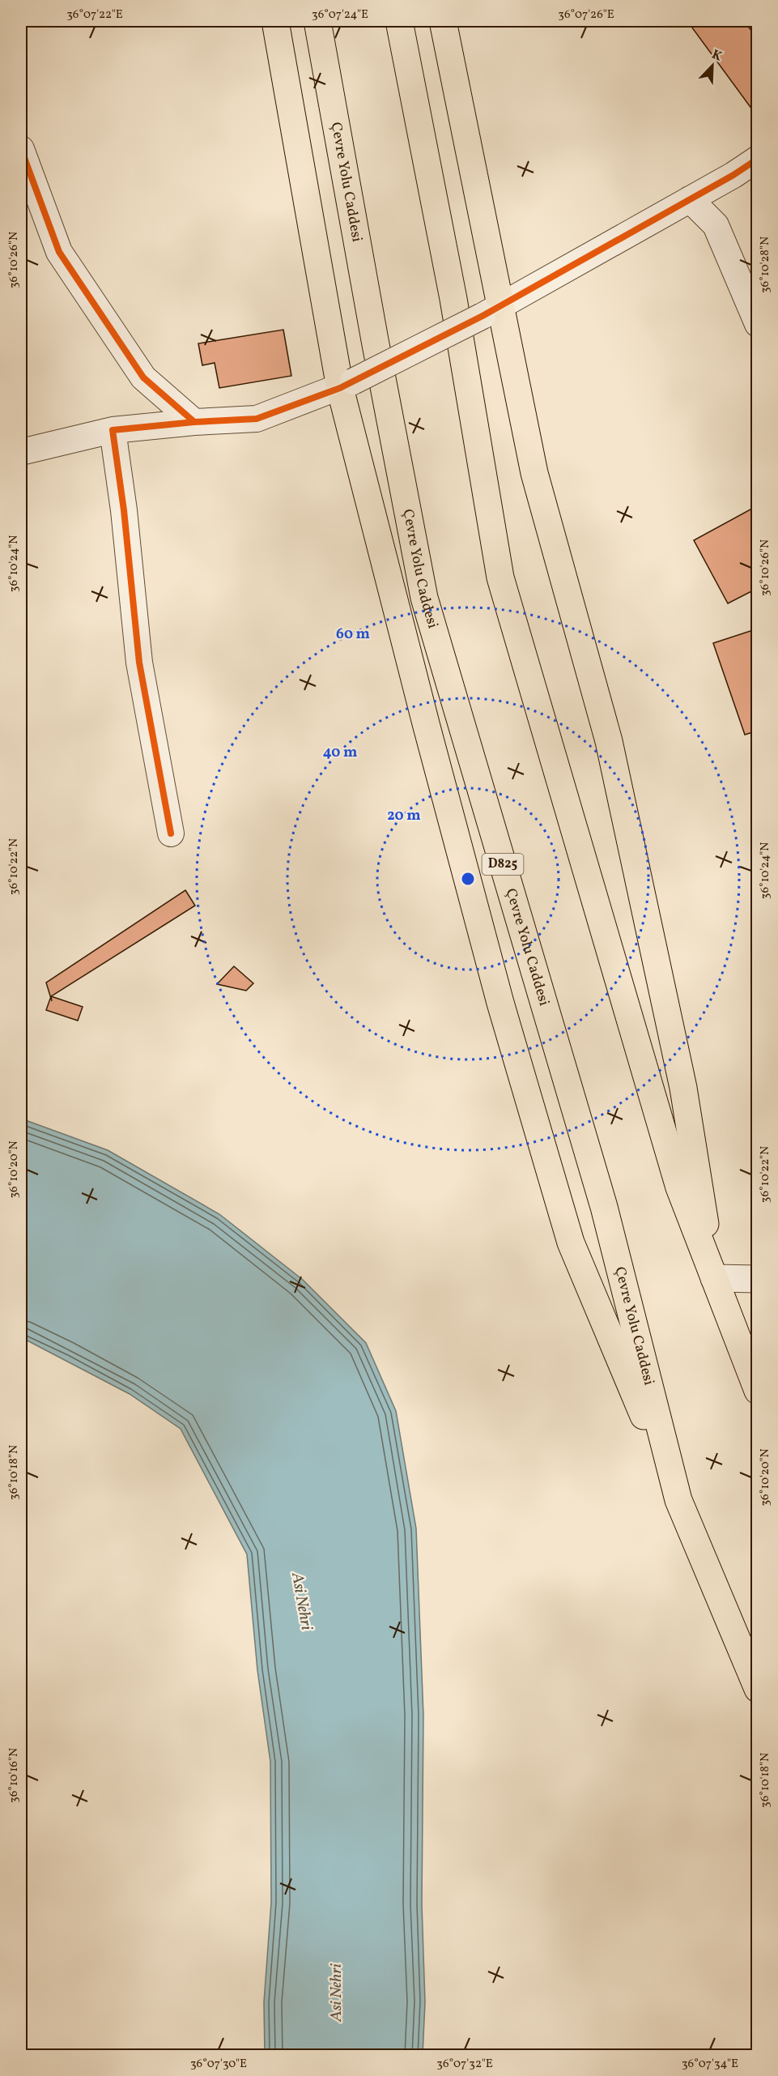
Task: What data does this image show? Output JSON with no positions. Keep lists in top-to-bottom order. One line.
{"streets":{"highway":["Çevre Yolu Caddesi","D825"]},"water":["Asi Nehri"],"north":"top right","coordinates":["36°07'22\"E","36°07'24\"E","36°07'26\"E","36°10'26\"N","36°10'28\"N","36°10'24\"N","36°10'22\"N","36°10'20\"N","36°10'18\"N","36°10'16\"N","36°07'30\"E","36°07'32\"E","36°07'34\"E"],"rings":["60 m","40 m","20 m"]}
